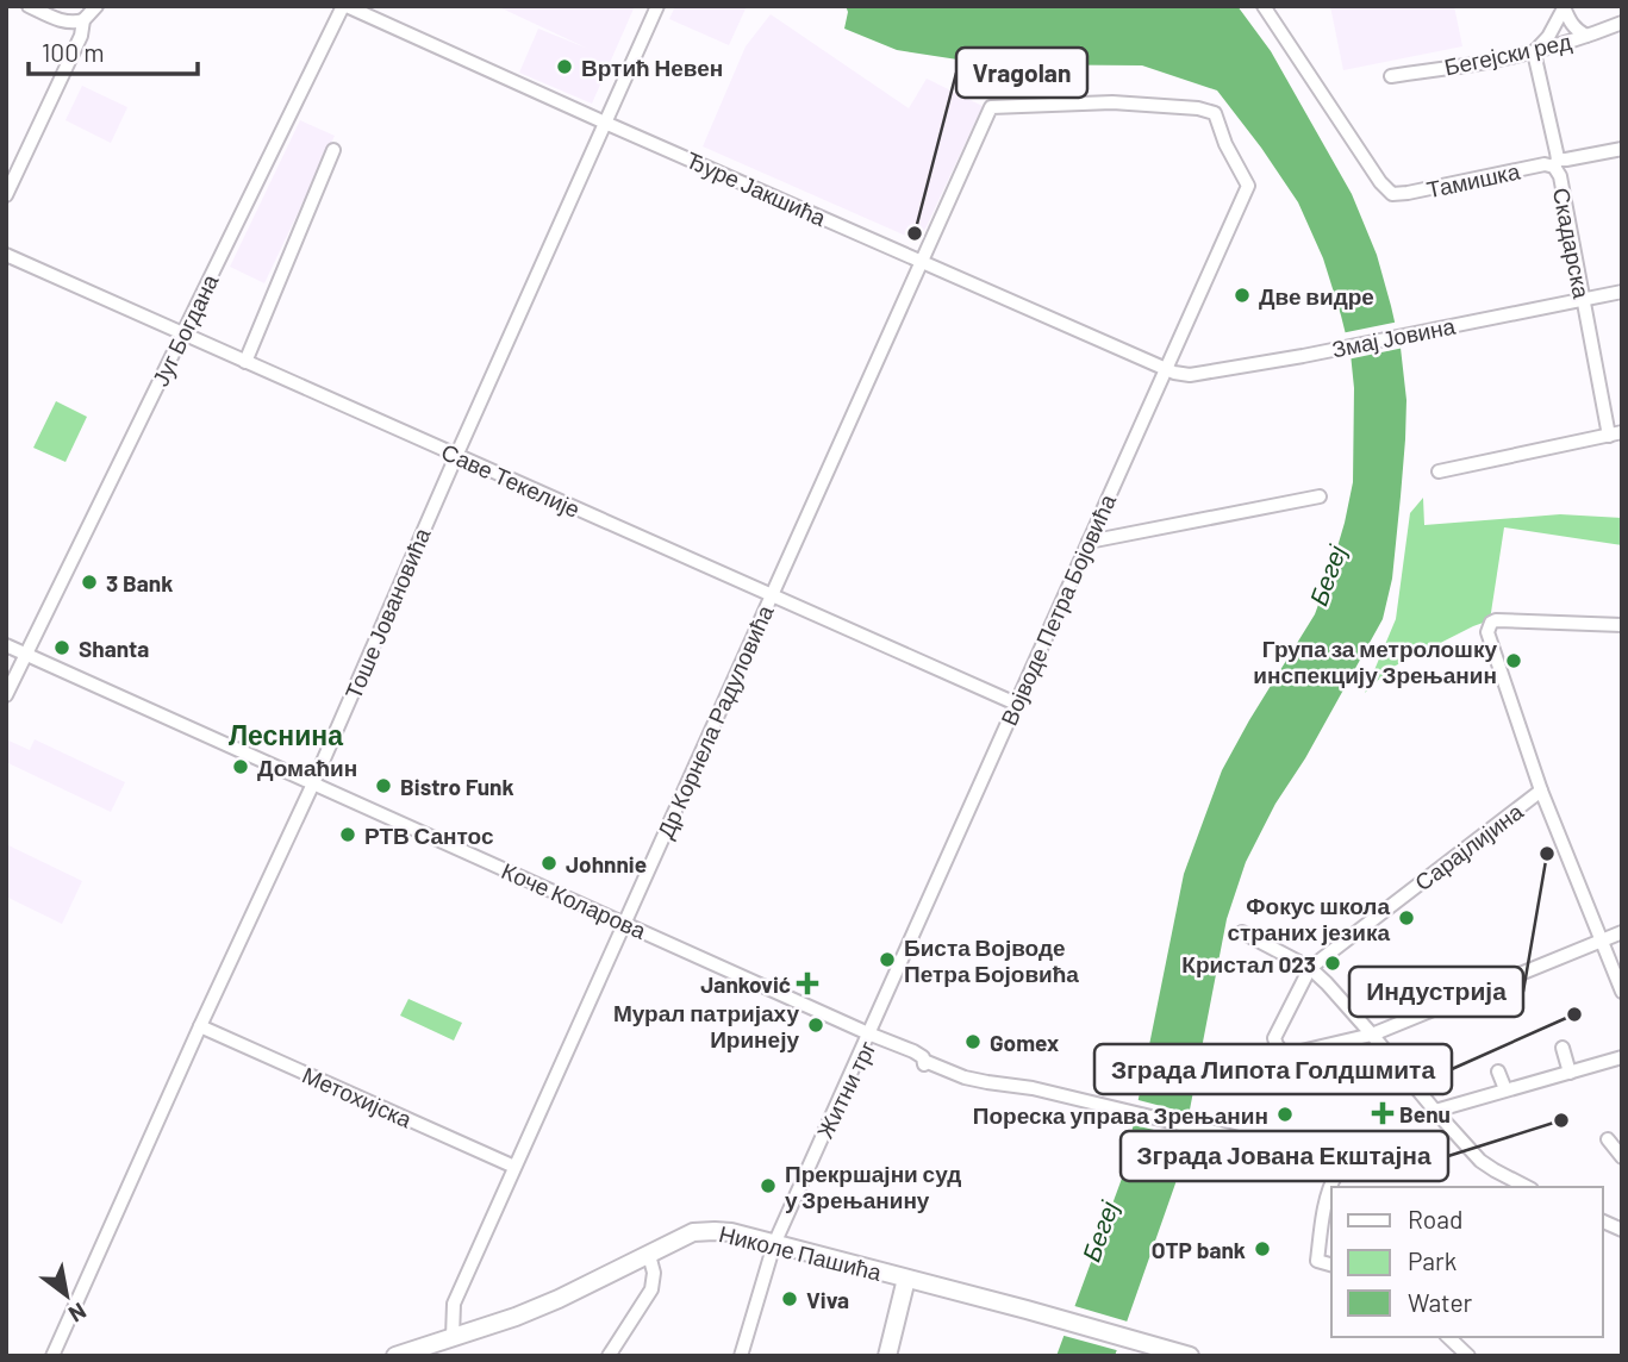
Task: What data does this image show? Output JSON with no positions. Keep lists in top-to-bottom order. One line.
{"streets":{"main road":["Николе Пашића"],"street":["Бегејски ред","Тамишка","Ђуре Јакшића","Скадарска","Југ Богдана","Змај Јовина","Саве Текелије","Војводе Петра Бојовића","Тоше Јовановића","Др Корнела Радуловића","Сарајлијина","Коче Коларова","Житни трг","Метохијска"]},"crossings":[["Бегејски ред","Скадарска"],["Тамишка","Скадарска"],["Ђуре Јакшића","Југ Богдана"],["Ђуре Јакшића","Змај Јовина"],["Ђуре Јакшића","Војводе Петра Бојовића"],["Ђуре Јакшића","Тоше Јовановића"],["Ђуре Јакшића","Др Корнела Радуловића"],["Скадарска","Змај Јовина"],["Југ Богдана","Саве Текелије"],["Југ Богдана","Коче Коларова"],["Змај Јовина","Војводе Петра Бојовића"],["Саве Текелије","Војводе Петра Бојовића"],["Саве Текелије","Тоше Јовановића"],["Саве Текелије","Др Корнела Радуловића"],["Војводе Петра Бојовића","Др Корнела Радуловића"],["Војводе Петра Бојовића","Коче Коларова"],["Војводе Петра Бојовића","Житни трг"],["Тоше Јовановића","Коче Коларова"],["Тоше Јовановића","Метохијска"],["Др Корнела Радуловића","Коче Коларова"],["Др Корнела Радуловића","Метохијска"],["Др Корнела Радуловића","Николе Пашића"],["Коче Коларова","Житни трг"],["Житни трг","Николе Пашића"]],"districts":["Леснина"],"water":["Бегеј"],"places":{"other":["Вртић Невен","Vragolan","Две видре","3 Bank","Shanta","Група за метролошку инспекцију Зрењанин","Домаћин","Bistro Funk","РТВ Сантос","Индустрија","Johnnie","Фокус школа страних језика","Биста Војводе Петра Бојовића","Кристал 023","Зграда Липота Голдшмита","Мурал патријаху Иринеју","Gomex","Пореска управа Зрењанин","Зграда Јована Екштајна","Прекршајни суд у Зрењанину","OTP bank","Viva"],"health":["Janković","Benu"]},"legend":["Road","Park","Water"],"scale_bar":"100 m","north":"bottom right"}
